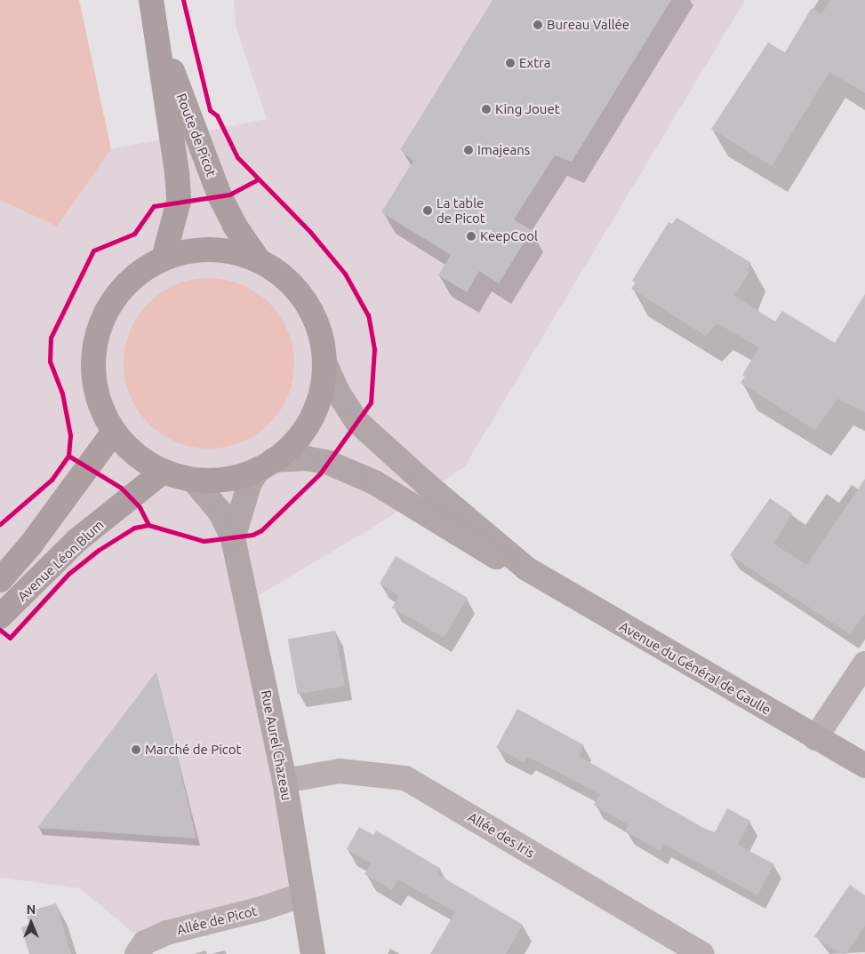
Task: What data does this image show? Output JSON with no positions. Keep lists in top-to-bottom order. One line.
{"streets":{"main road":["Route de Picot","Avenue Léon Blum","Avenue du Général de Gaulle","Rue Aurel Chazeau"],"street":["Allée des Iris","Allée de Picot"]},"crossings":[["Avenue du Général de Gaulle","Rue Aurel Chazeau"],["Rue Aurel Chazeau","Allée des Iris"],["Rue Aurel Chazeau","Allée de Picot"]],"places":["Bureau Vallée","Extra","King Jouet","Imajeans","La table de Picot","KeepCool","Marché de Picot"],"north":"top"}
